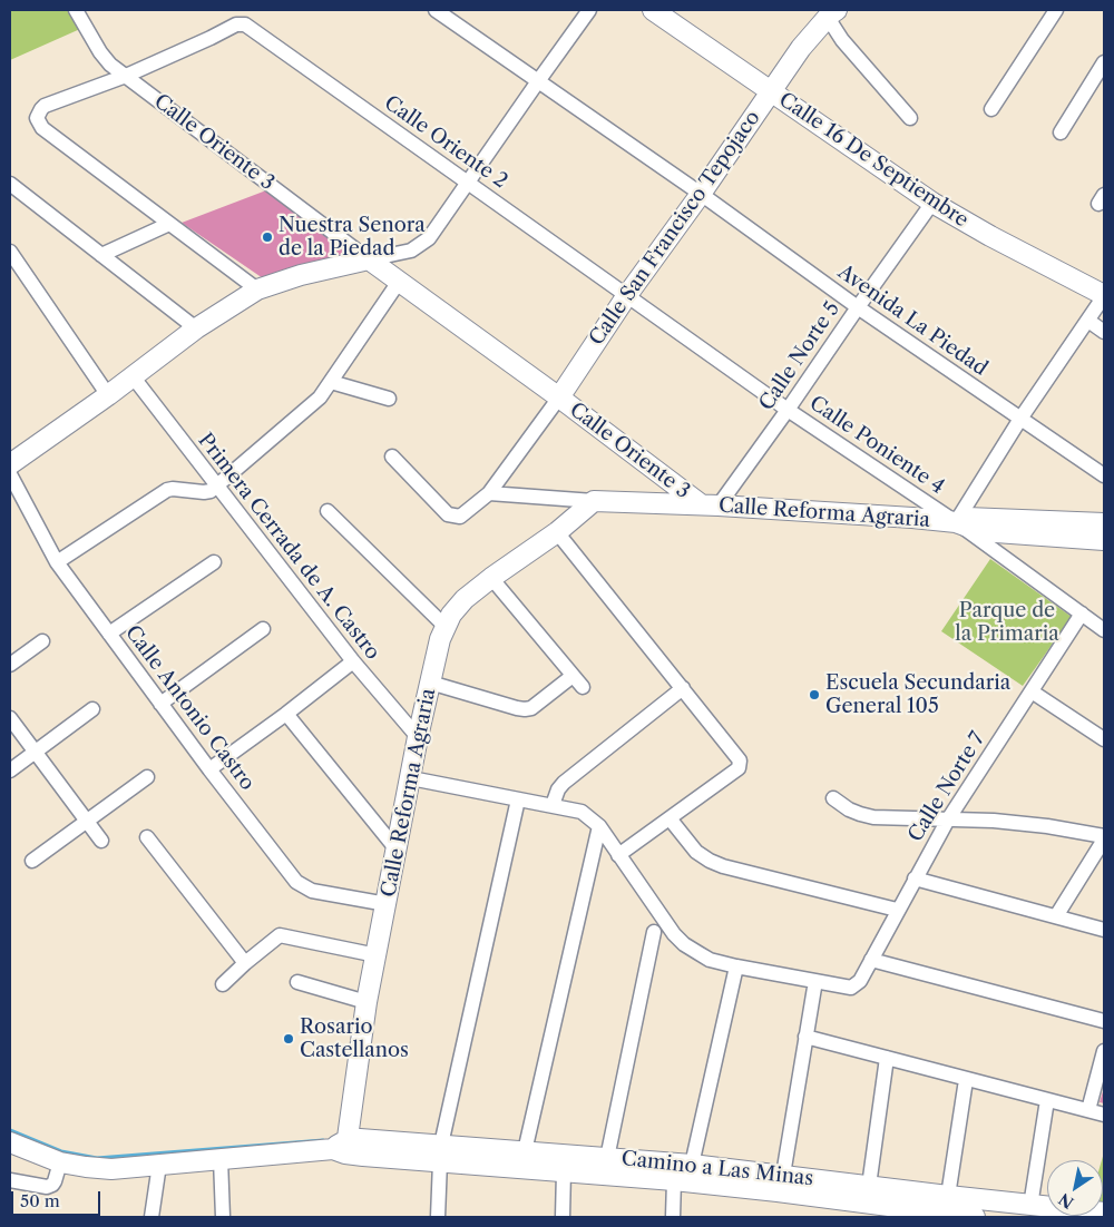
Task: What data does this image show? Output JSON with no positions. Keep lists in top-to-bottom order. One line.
{"streets":{"street":["Calle Oriente 3","Calle Oriente 2","Calle 16 De Septiembre","Calle San Francisco Tepojaco","Avenida La Piedad","Calle Norte 5","Calle Poniente 4","Calle Reforma Agraria","Primera Cerrada de A. Castro","Calle Antonio Castro","Calle Norte 7","Camino a Las Minas"]},"crossings":[["Calle Oriente 3","Calle Oriente 2"],["Calle Oriente 3","Calle San Francisco Tepojaco"],["Calle Oriente 3","Calle Norte 5"],["Calle Oriente 3","Calle Reforma Agraria"],["Calle Oriente 2","Calle San Francisco Tepojaco"],["Calle Oriente 2","Calle Poniente 4"],["Calle 16 De Septiembre","Calle San Francisco Tepojaco"],["Calle 16 De Septiembre","Calle Norte 5"],["Calle San Francisco Tepojaco","Avenida La Piedad"],["Calle San Francisco Tepojaco","Calle Poniente 4"],["Avenida La Piedad","Calle Norte 5"],["Calle Norte 5","Calle Poniente 4"],["Calle Norte 5","Calle Reforma Agraria"],["Calle Poniente 4","Calle Reforma Agraria"],["Calle Poniente 4","Calle Norte 7"],["Calle Reforma Agraria","Primera Cerrada de A. Castro"],["Calle Reforma Agraria","Calle Antonio Castro"],["Calle Reforma Agraria","Camino a Las Minas"]],"parks":["Parque de la Primaria"],"places":["Nuestra Senora de la Piedad","Escuela Secundaria General 105","Rosario Castellanos"],"scale_bar":"50 m","north":"bottom left"}
